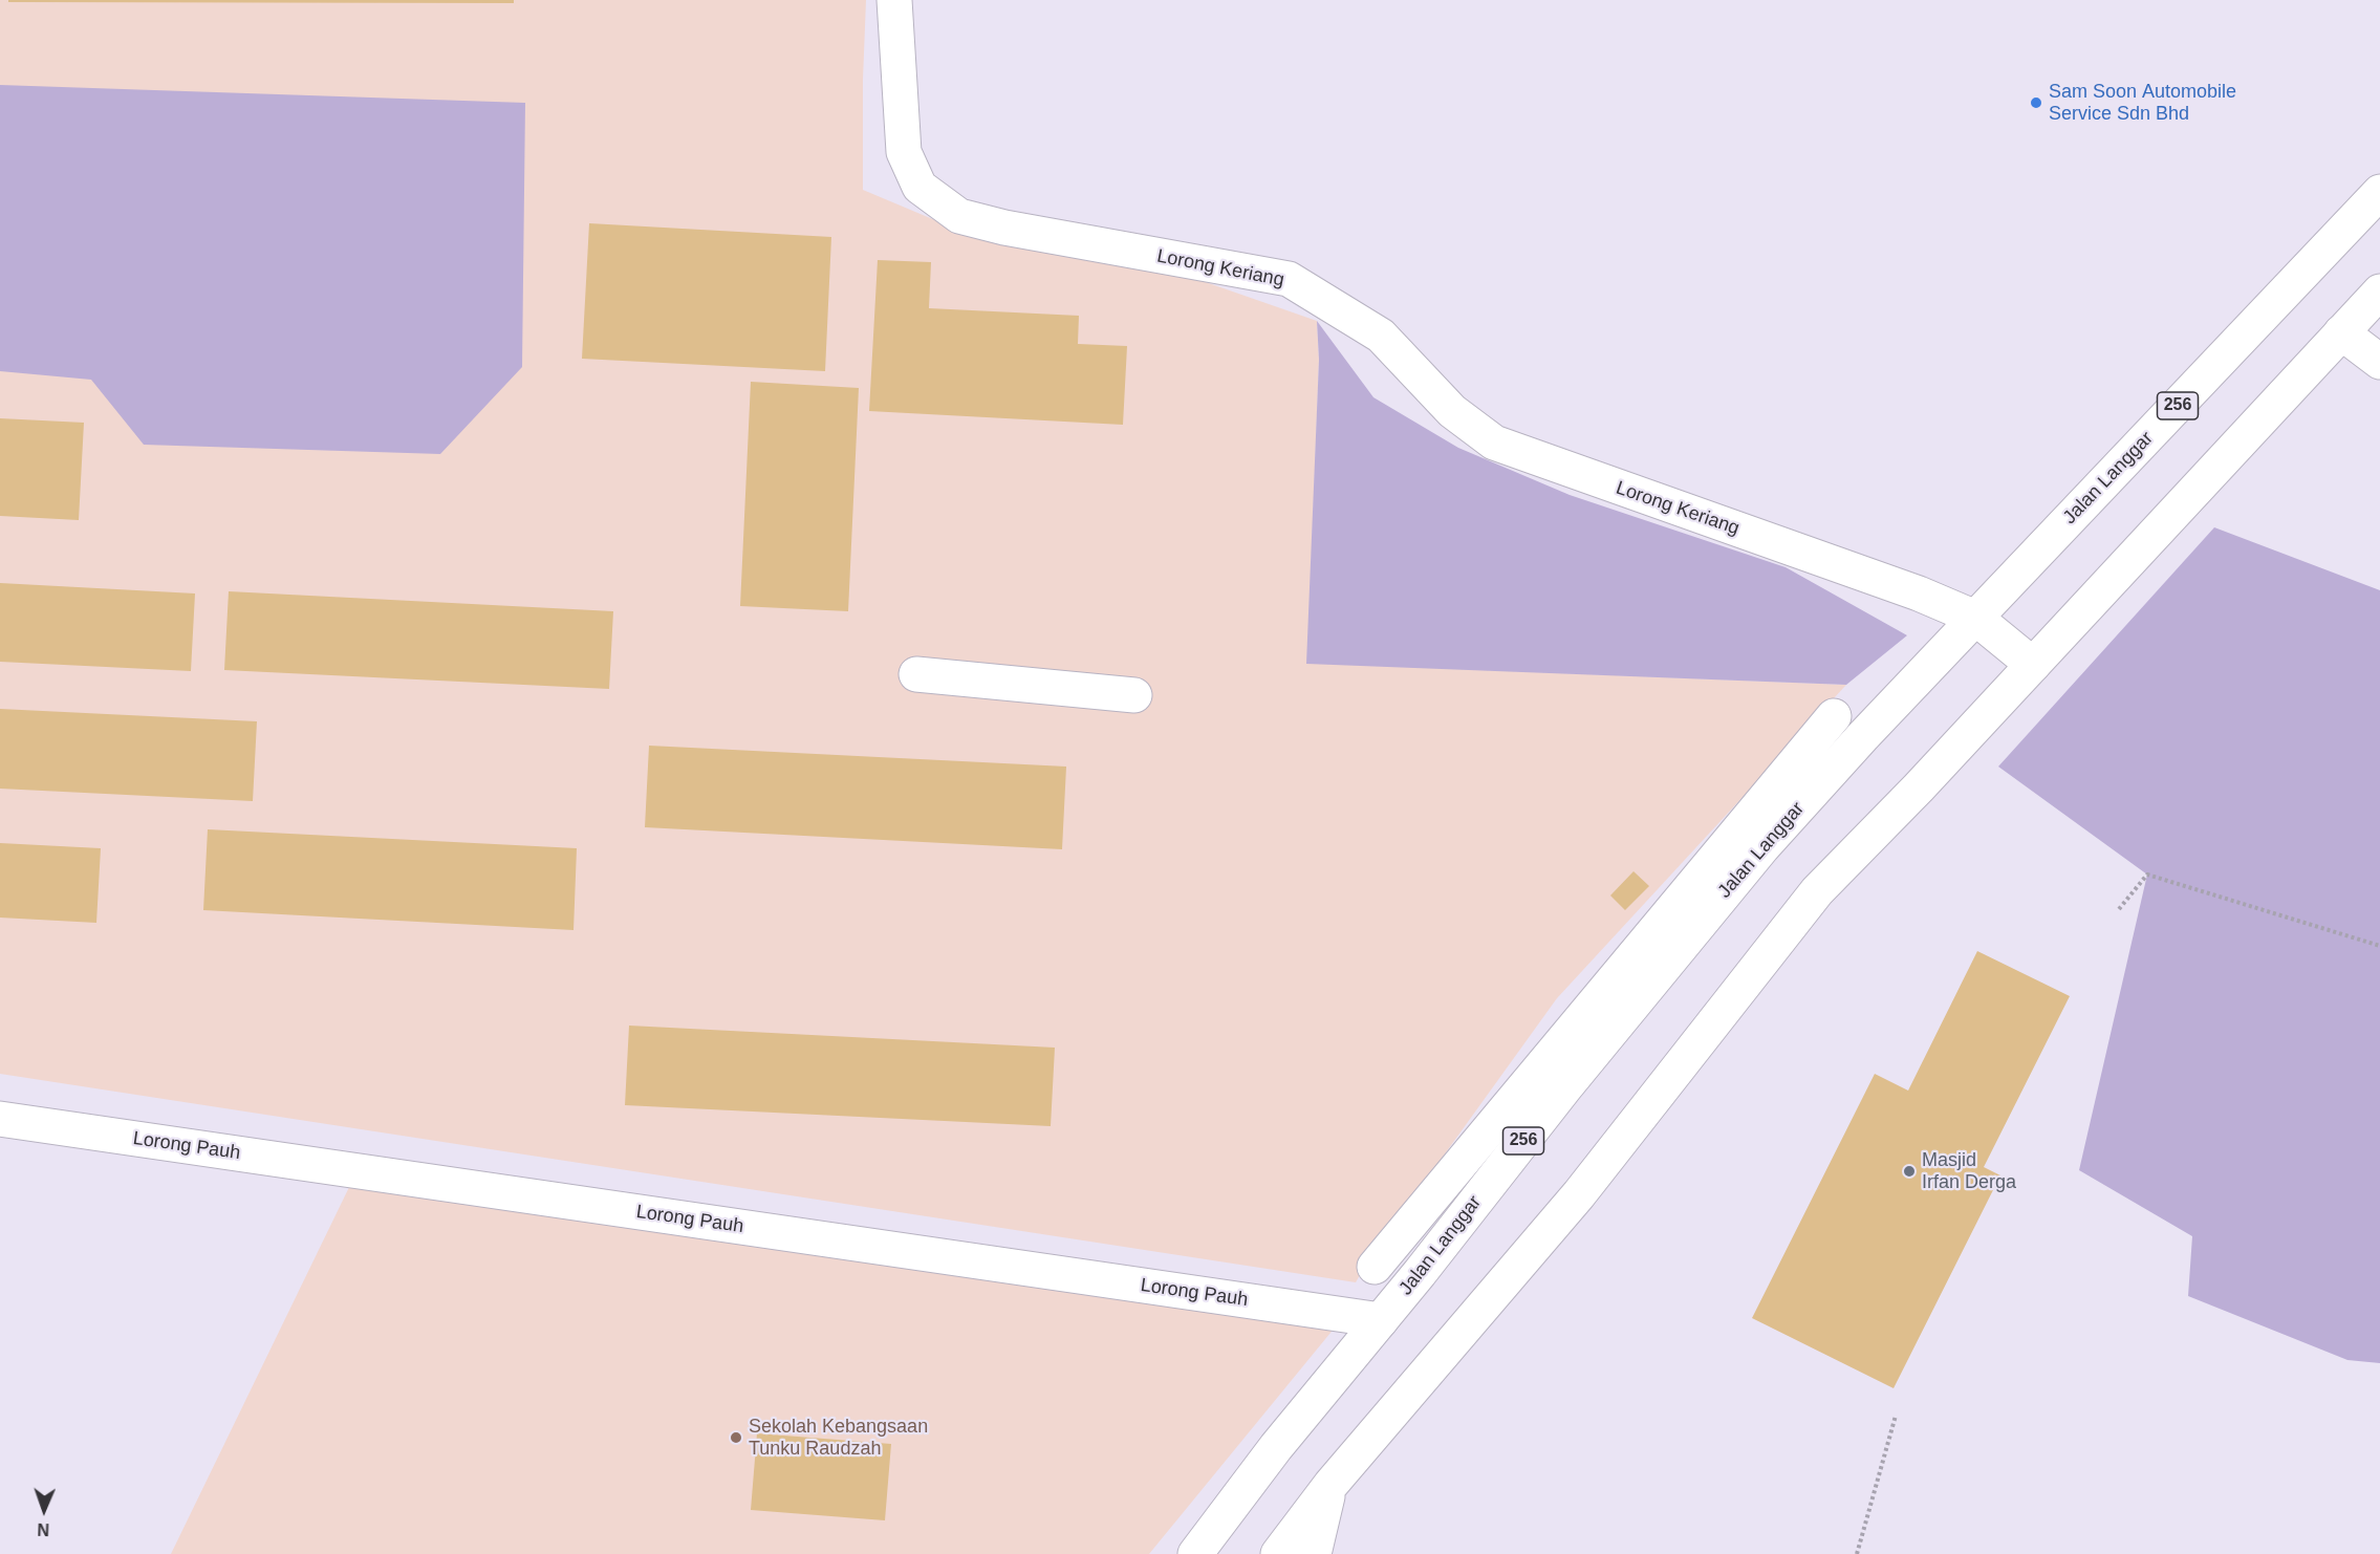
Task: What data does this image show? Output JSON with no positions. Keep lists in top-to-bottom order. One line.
{"streets":{"main road":["Lorong Keriang","256","Jalan Langgar","Lorong Pauh"]},"crossings":[["Lorong Keriang","Jalan Langgar"],["Jalan Langgar","Lorong Pauh"]],"places":["Sam Soon Automobile Service Sdn Bhd","Masjid Irfan Derga","Sekolah Kebangsaan Tunku Raudzah"],"north":"bottom"}
